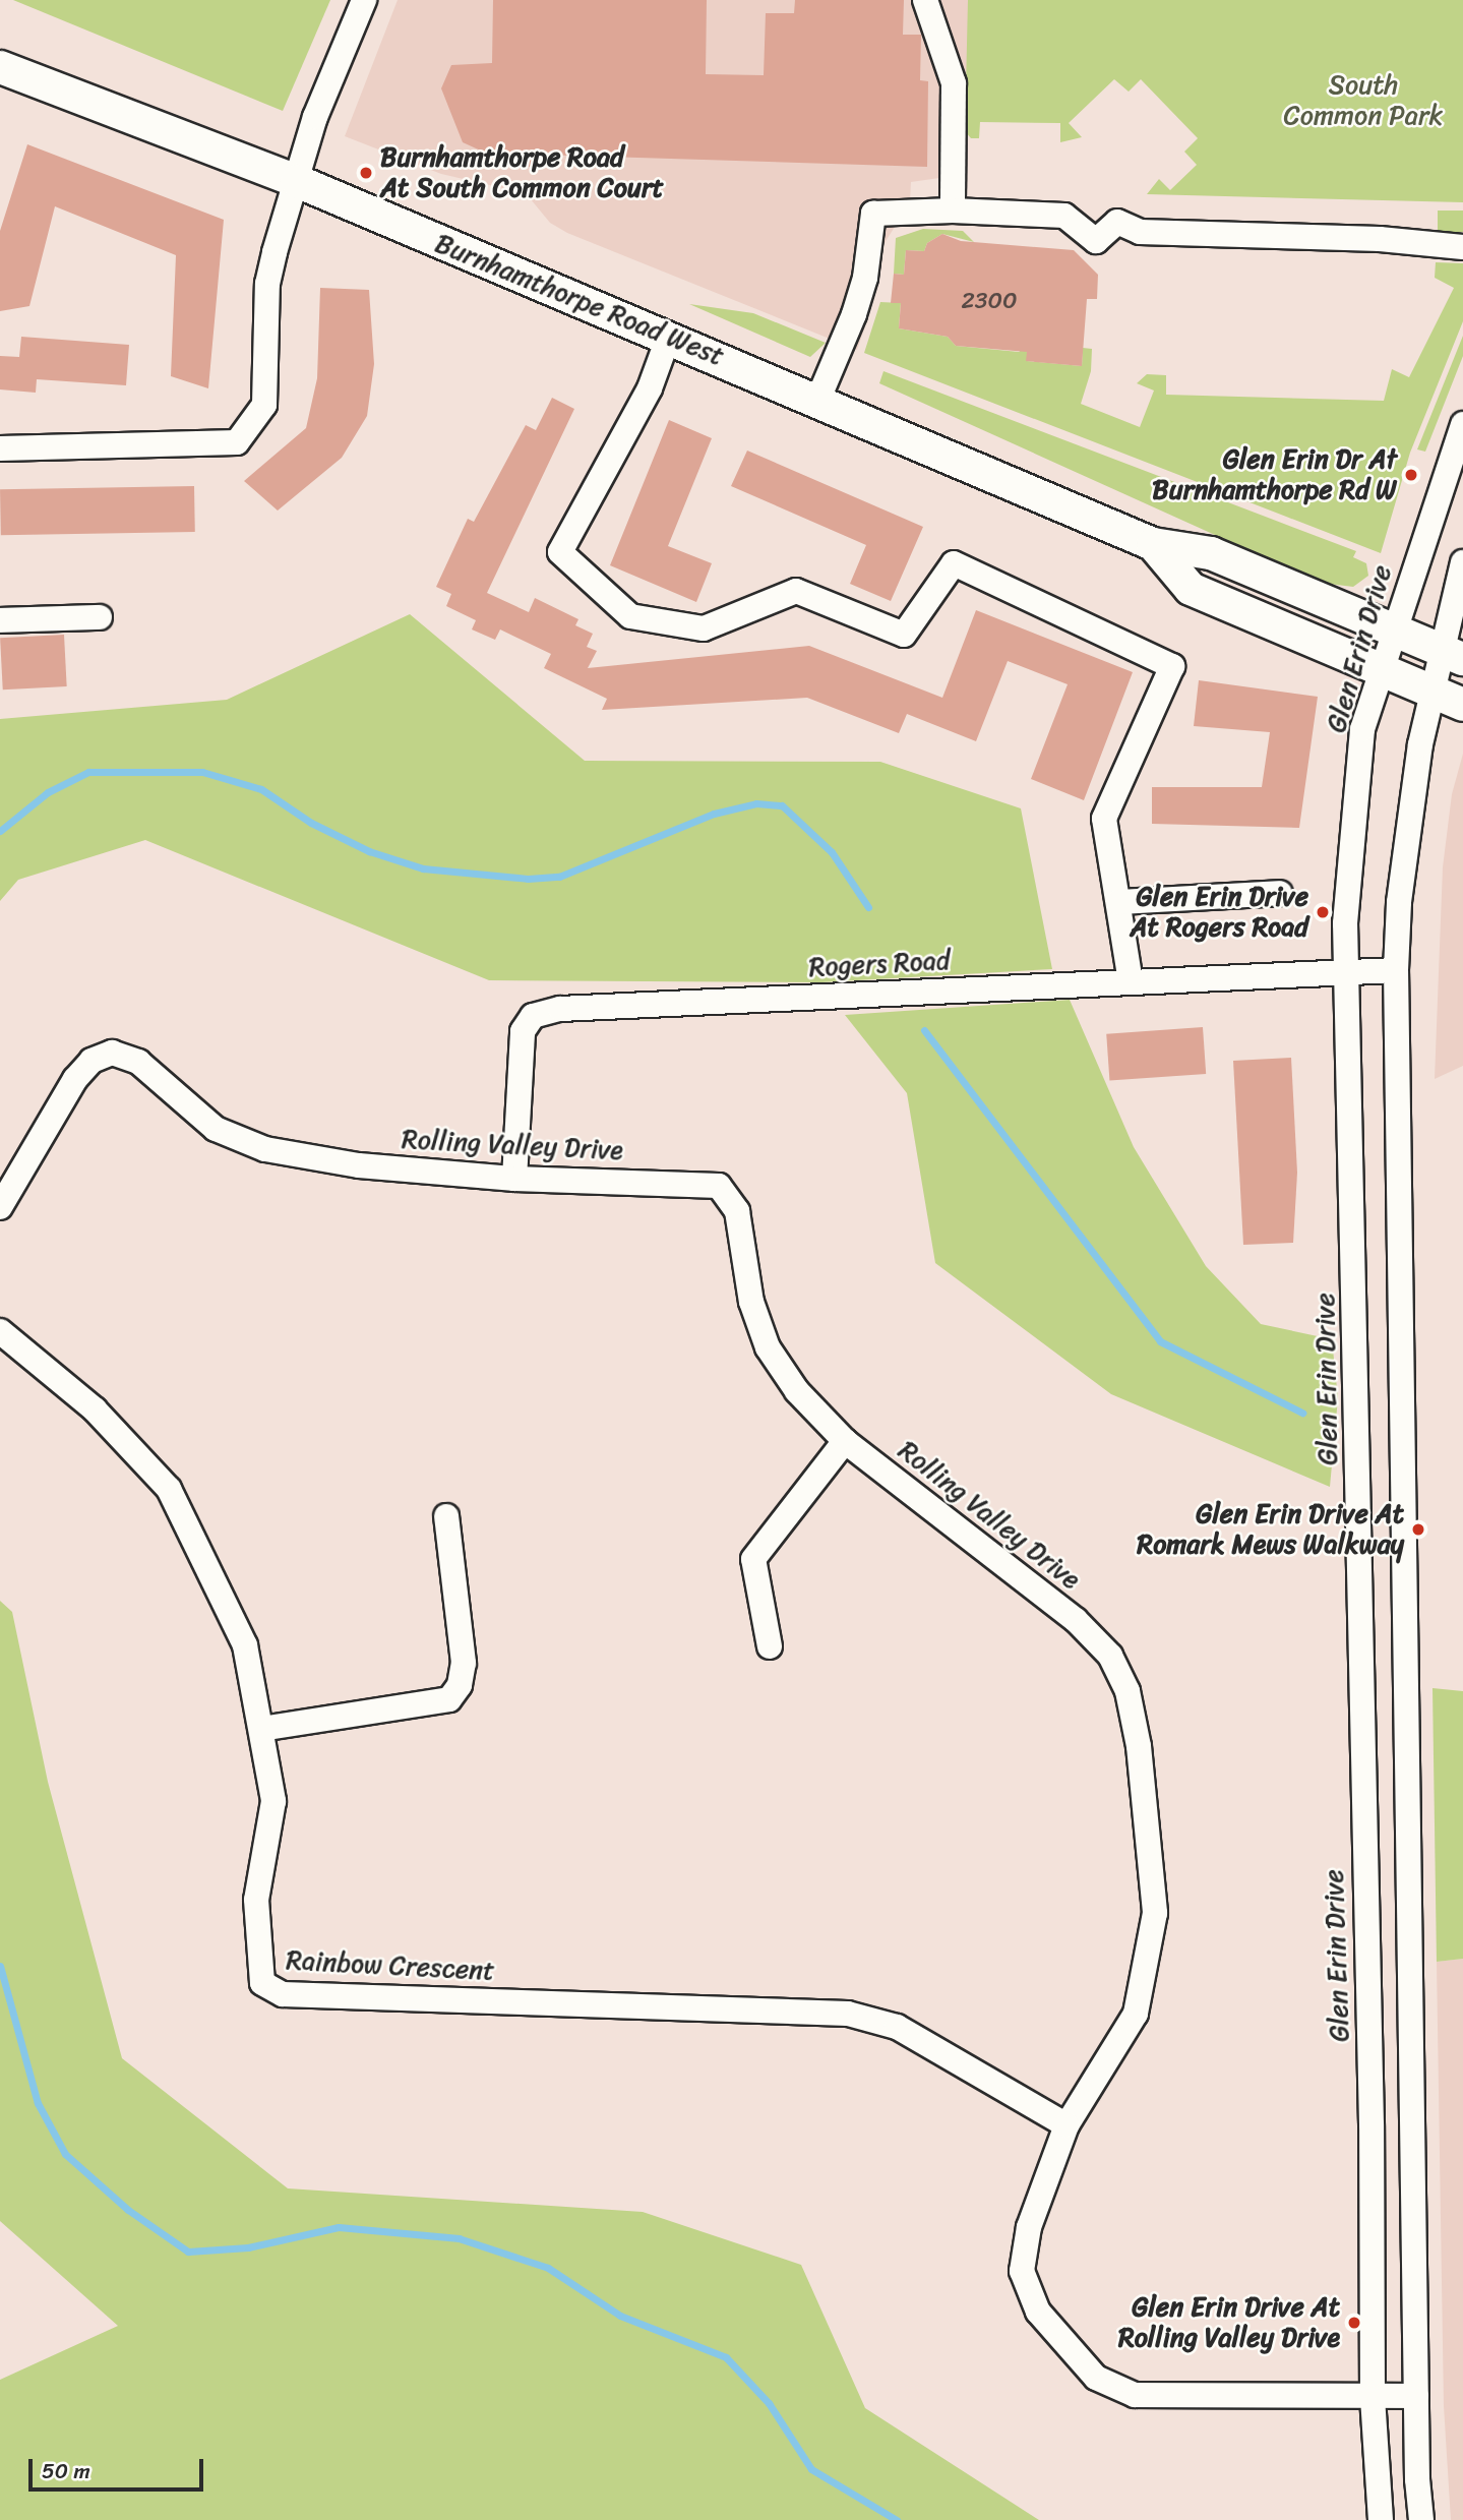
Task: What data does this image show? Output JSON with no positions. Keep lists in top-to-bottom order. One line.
{"streets":{"main road":["Burnhamthorpe Road West"],"street":["Glen Erin Drive","Rogers Road","Rolling Valley Drive","Rainbow Crescent"]},"crossings":[["Burnhamthorpe Road West","Glen Erin Drive"],["Glen Erin Drive","Rogers Road"],["Glen Erin Drive","Rolling Valley Drive"],["Rogers Road","Rolling Valley Drive"],["Rolling Valley Drive","Rainbow Crescent"]],"parks":["South Common Park"],"places":["Burnhamthorpe Road At South Common Court","Glen Erin Dr At Burnhamthorpe Rd W","Glen Erin Drive At Rogers Road","Glen Erin Drive At Romark Mews Walkway","Glen Erin Drive At Rolling Valley Drive"],"house_numbers":["2300"],"scale_bar":"50 m"}
